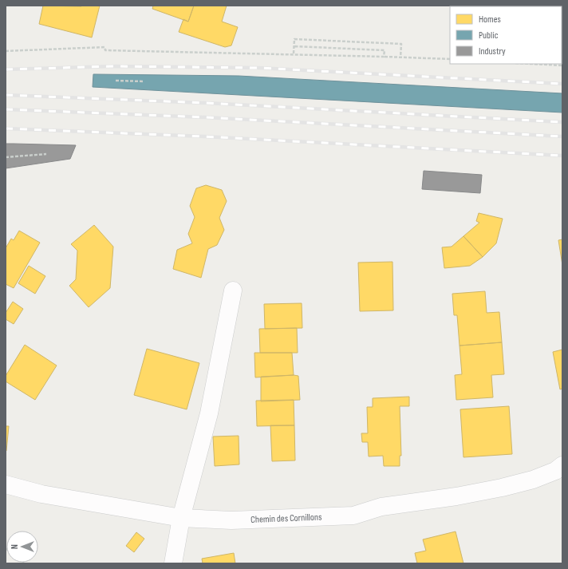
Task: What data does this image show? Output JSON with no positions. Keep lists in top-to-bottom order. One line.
{"streets":{"street":["Chemin des Cornillons"]},"legend":["Homes","Public","Industry"],"north":"left"}
